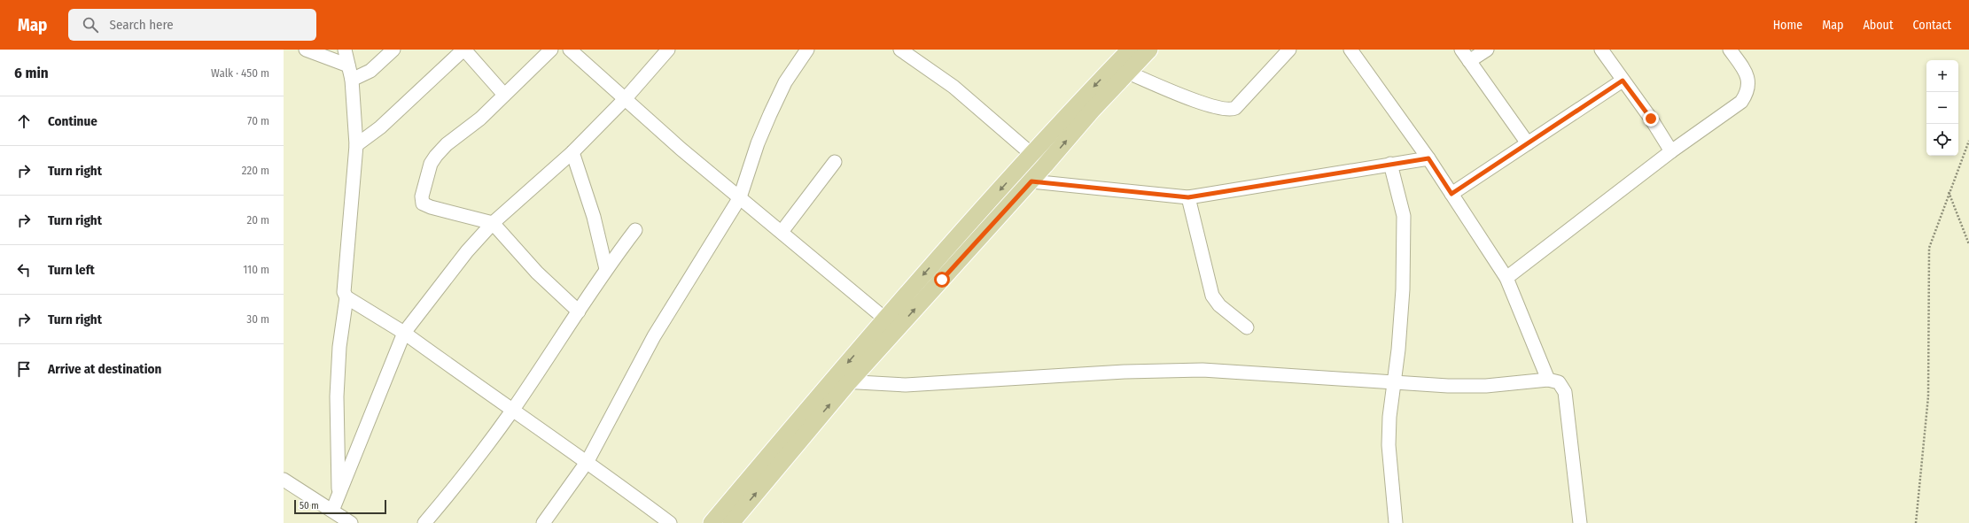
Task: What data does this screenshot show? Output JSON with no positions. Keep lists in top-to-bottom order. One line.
{"scale_bar":"50 m","page":{"header":"Map","search":"Search here","nav":["Home","Map","About","Contact"],"heading":["6 min","Walk · 450 m"],"map_buttons":["+","−"],"list":[["Continue","70 m"],["Turn right","220 m"],["Turn right","20 m"],["Turn left","110 m"],["Turn right","30 m"],"Arrive at destination"],"scale":"50 m"}}
